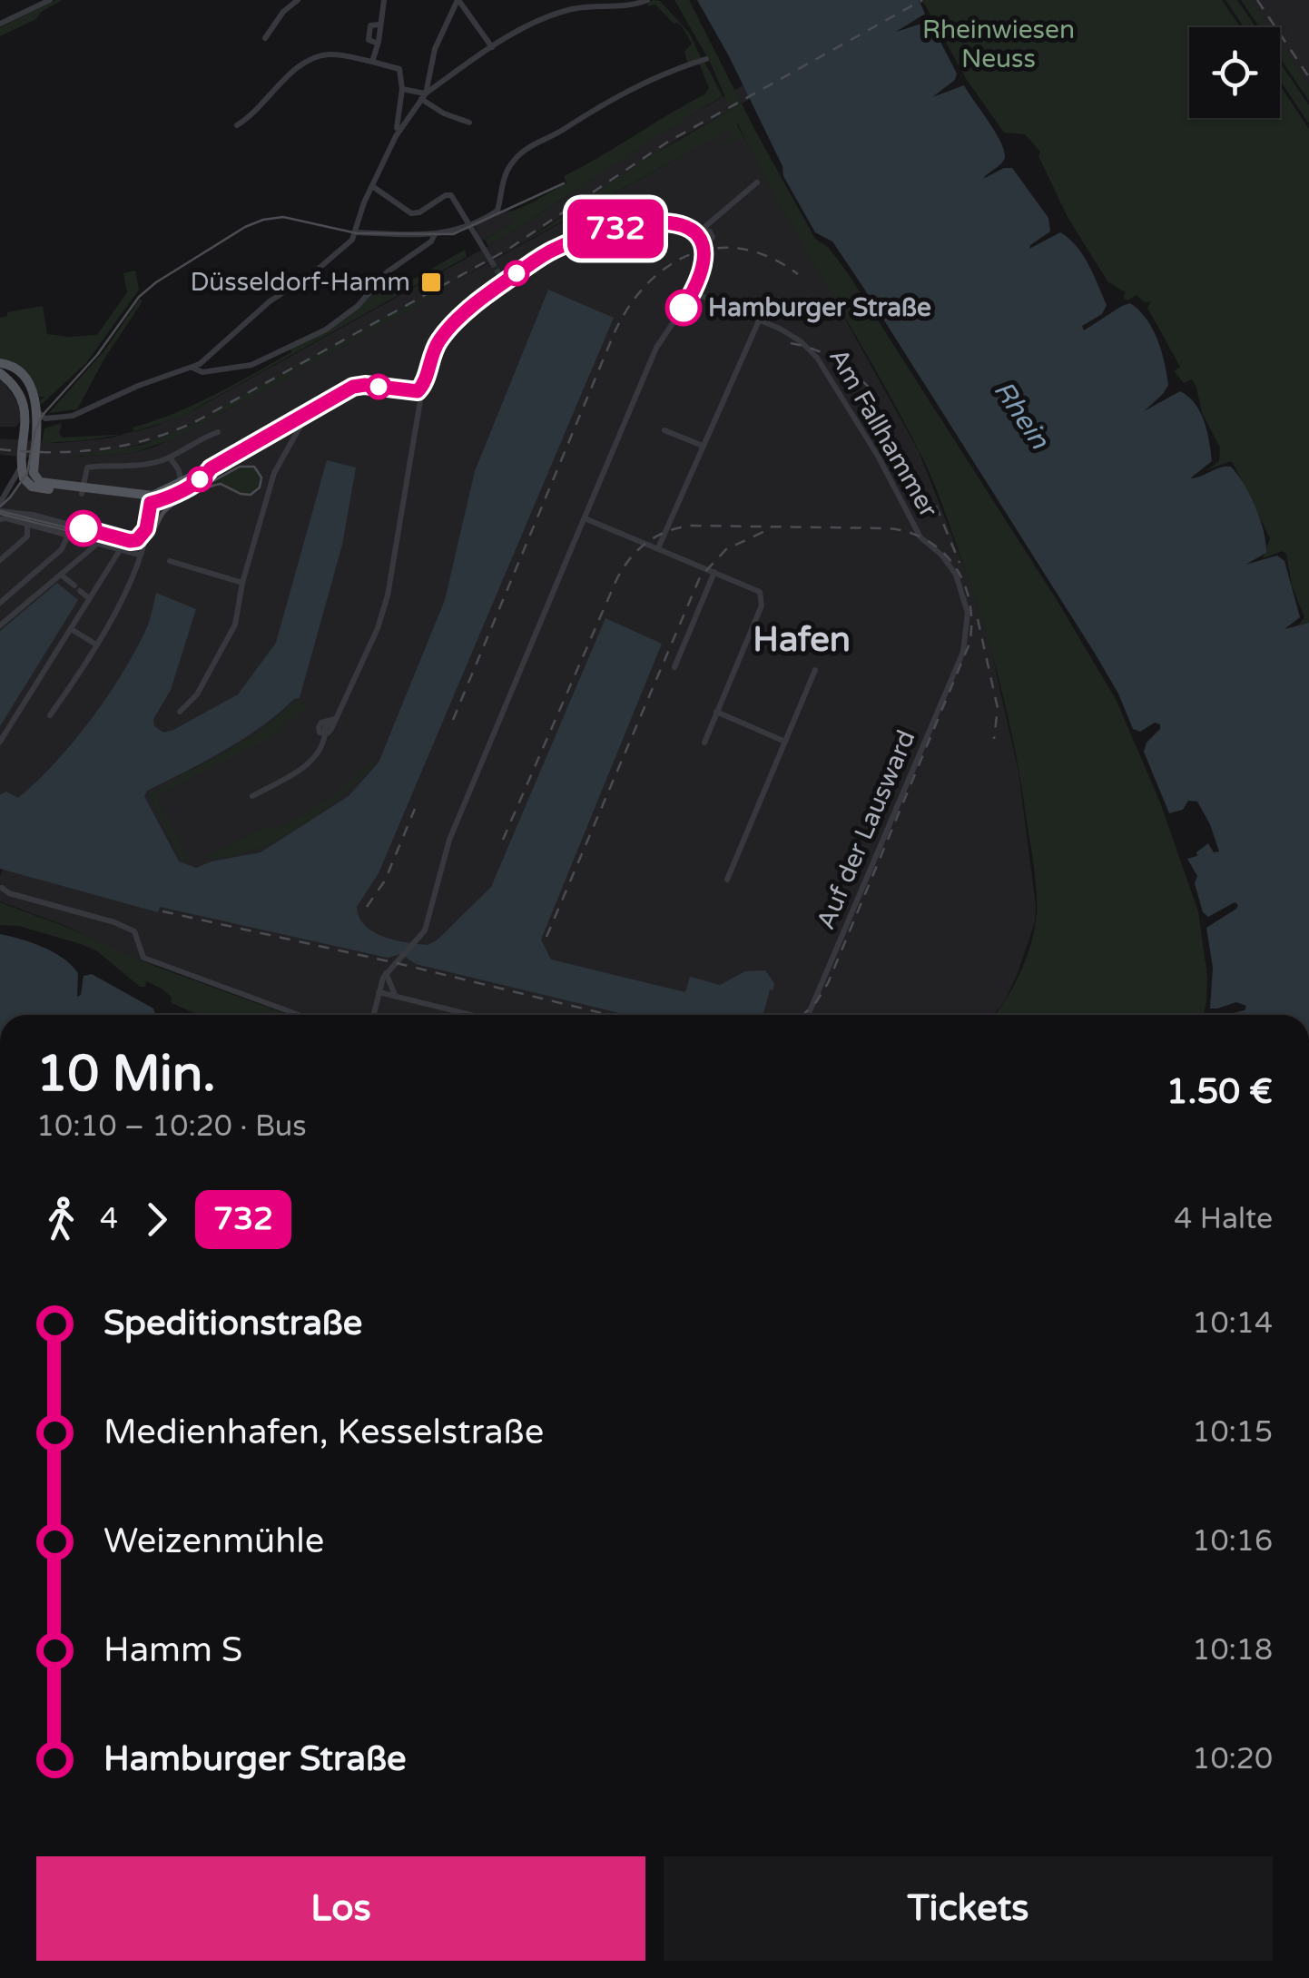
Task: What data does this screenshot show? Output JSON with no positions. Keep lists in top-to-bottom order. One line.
{"streets":{"street":["Am Fallhammer","Auf der Lausward"]},"crossings":[["Am Fallhammer","Auf der Lausward"]],"districts":["Hafen"],"water":["Rhein"],"parks":["Rheinwiesen Neuss"],"places":{"transit":["Düsseldorf-Hamm"],"other":["Hamburger Straße"]},"lines":["bus line 732"],"page":{"on_map":"732","heading":["10 Min.","10:10 – 10:20 · Bus","1.50 €"],"legs":["4","732","4 Halte"],"list":[{"name":"Speditionstraße","value":"10:14"},{"name":"Medienhafen, Kesselstraße","value":"10:15"},{"name":"Weizenmühle","value":"10:16"},{"name":"Hamm S","value":"10:18"},{"name":"Hamburger Straße","value":"10:20"}],"buttons":["Los","Tickets"]}}
